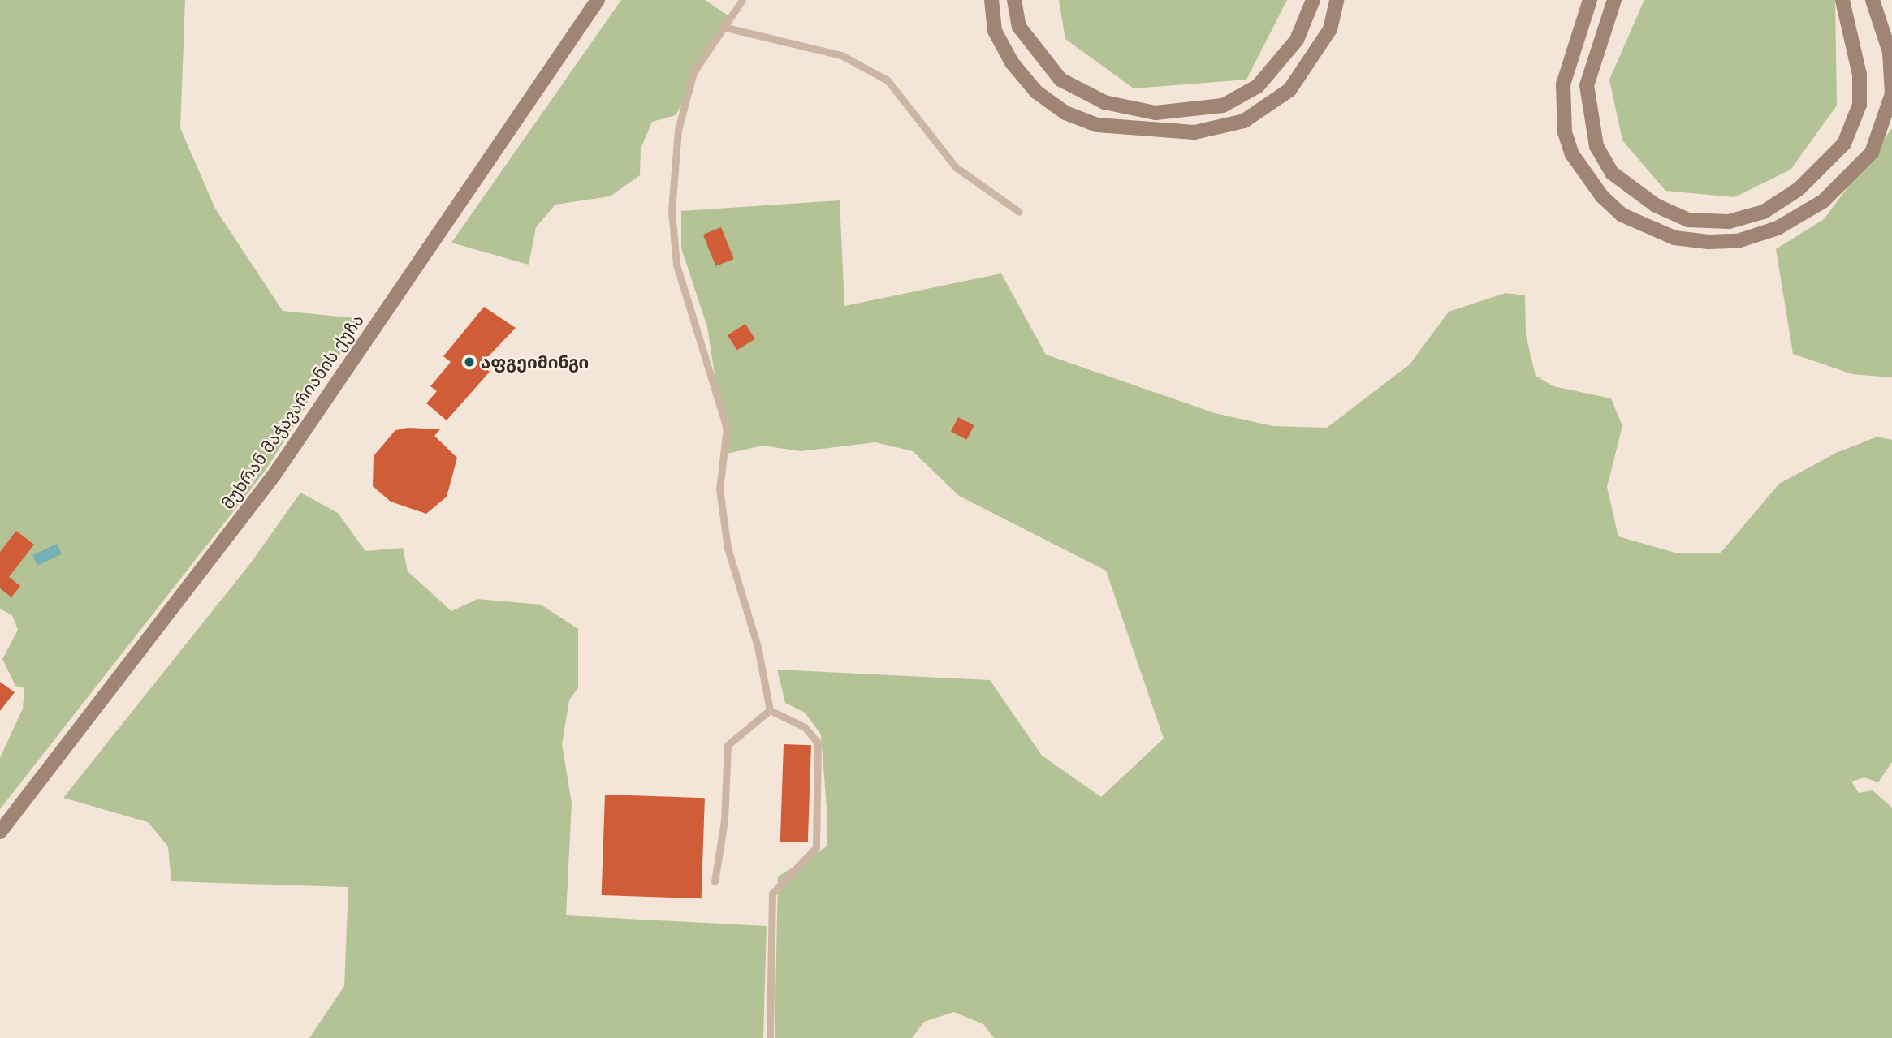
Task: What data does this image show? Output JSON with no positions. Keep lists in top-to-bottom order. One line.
{"streets":{"main road":["მუხრან მაჭავარიანის ქუჩა"]},"places":["აფგეიმინგი"]}
